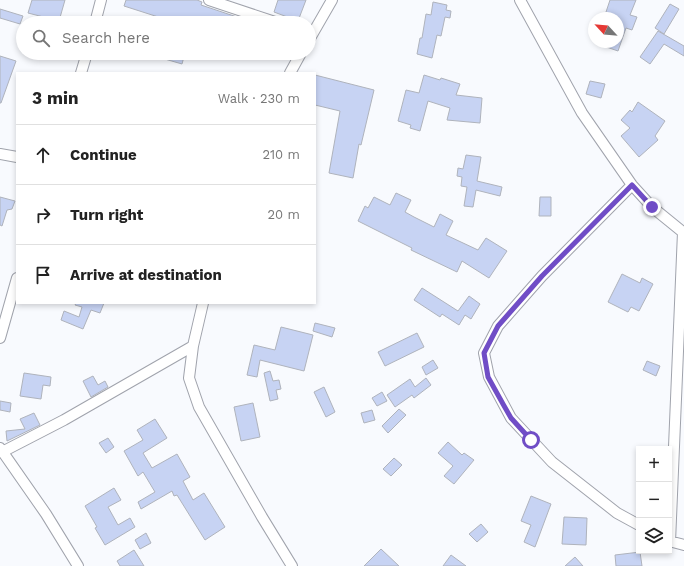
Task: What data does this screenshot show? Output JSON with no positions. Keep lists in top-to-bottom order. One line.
{"north":"top left","page":{"search":"Search here","heading":["3 min","Walk · 230 m"],"list":[["Continue","210 m"],["Turn right","20 m"],"Arrive at destination"],"map_buttons":["+","−"]}}
